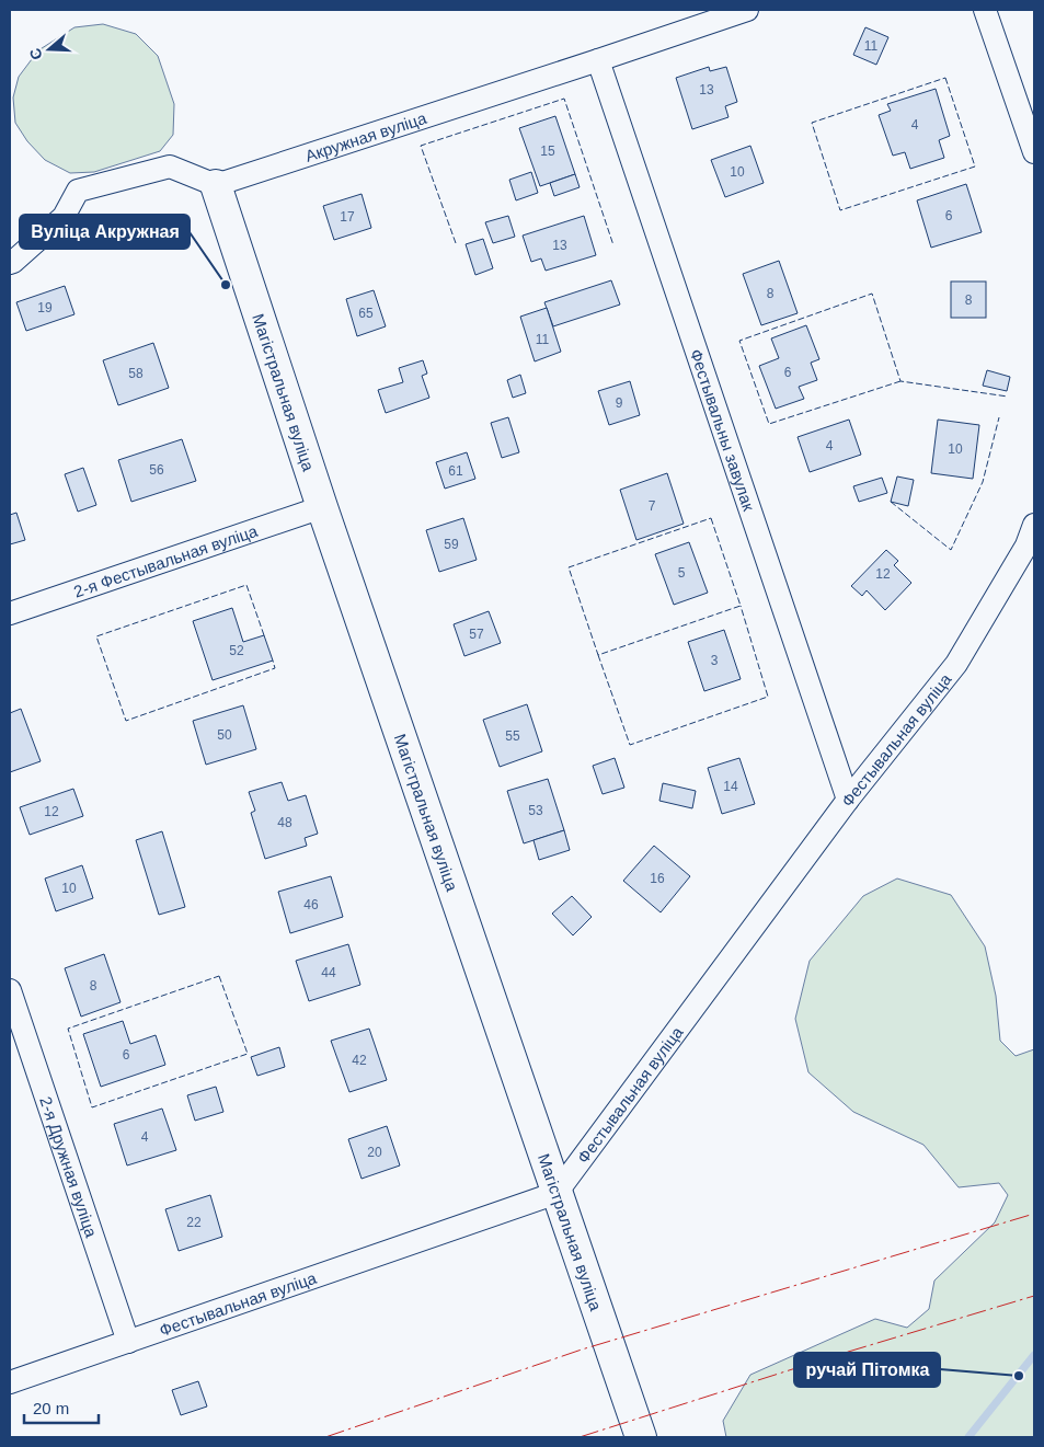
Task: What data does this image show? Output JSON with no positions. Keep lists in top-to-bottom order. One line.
{"streets":{"street":["Акружная вуліца","Магістральная вуліца","Фестывальны завулак","2-я Фестывальная вуліца","Фестывальная вуліца","2-я Дружная вуліца"]},"crossings":[["Акружная вуліца","Магістральная вуліца"],["Акружная вуліца","Фестывальны завулак"],["Магістральная вуліца","2-я Фестывальная вуліца"],["Магістральная вуліца","Фестывальная вуліца"],["Фестывальны завулак","Фестывальная вуліца"],["Фестывальная вуліца","2-я Дружная вуліца"]],"places":["Вуліца Акружная","ручай Пітомка"],"house_numbers":["11","13","4","15","10","6","17","13","8","8","19","65","11","6","58","9","4","10","56","61","7","59","5","12","57","52","3","50","55","14","53","12","48","16","10","46","44","8","6","42","4","20","22"],"scale_bar":"20 m","north":"left"}
